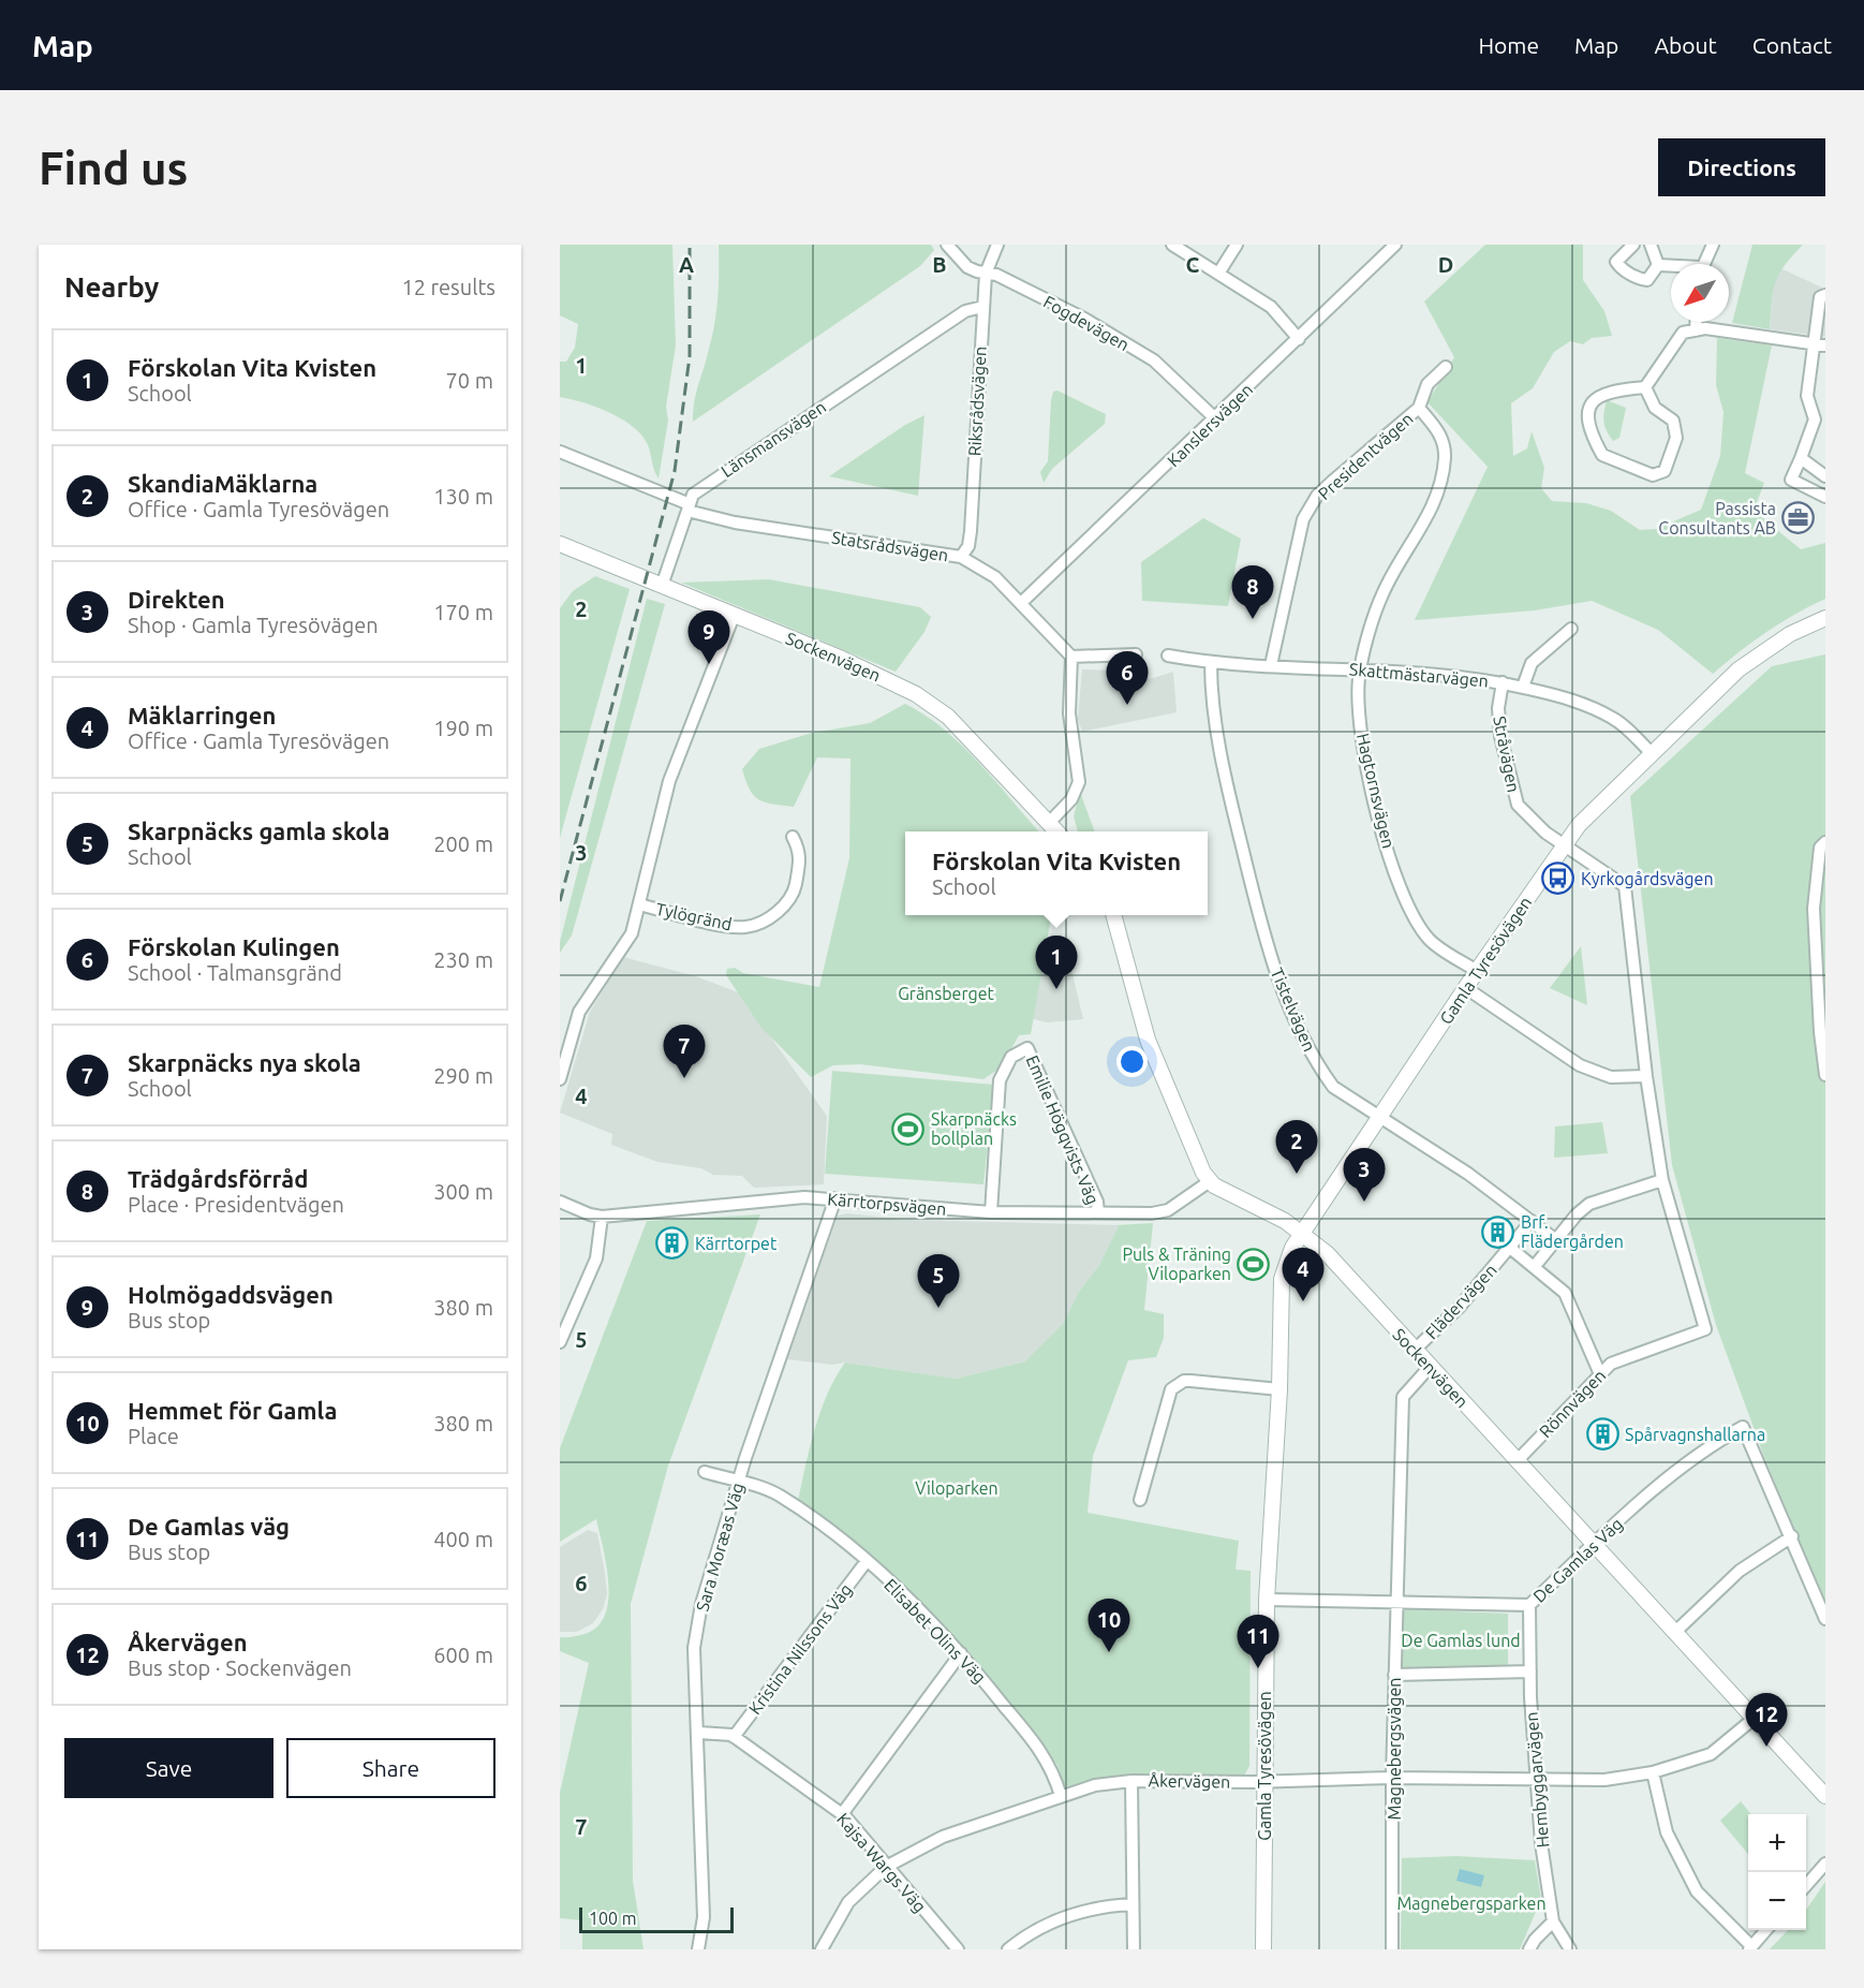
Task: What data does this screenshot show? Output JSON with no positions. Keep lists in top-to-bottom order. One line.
{"streets":{"street":["Fogdevägen","Riksrådsvägen","Kanslersvägen","Länsmansvägen","Presidentvägen","Statsrådsvägen","Sockenvägen","Skattmästarvägen","Stråvägen","Hagtornsvägen","Tylögränd","Gamla Tyresövägen","Tistelvägen","Emilie Högqvists Väg","Kärrtorpsvägen","Flädervägen","Rönnvägen","Sara Moræas Väg","De Gamlas Väg","Elisabet Olins Väg","Kristina Nilssons Väg","Magnebergsvägen","Hembyggarvägen","Åkervägen","Kajsa Wargs Väg"]},"crossings":[["Fogdevägen","Riksrådsvägen"],["Fogdevägen","Kanslersvägen"],["Riksrådsvägen","Länsmansvägen"],["Riksrådsvägen","Statsrådsvägen"],["Kanslersvägen","Statsrådsvägen"],["Länsmansvägen","Statsrådsvägen"],["Presidentvägen","Skattmästarvägen"],["Presidentvägen","Hagtornsvägen"],["Sockenvägen","Gamla Tyresövägen"],["Sockenvägen","Kärrtorpsvägen"],["Sockenvägen","Flädervägen"],["Sockenvägen","Rönnvägen"],["Sockenvägen","De Gamlas Väg"],["Sockenvägen","Magnebergsvägen"],["Sockenvägen","Åkervägen"],["Skattmästarvägen","Stråvägen"],["Skattmästarvägen","Hagtornsvägen"],["Skattmästarvägen","Gamla Tyresövägen"],["Skattmästarvägen","Tistelvägen"],["Stråvägen","Gamla Tyresövägen"],["Hagtornsvägen","Gamla Tyresövägen"],["Gamla Tyresövägen","Tistelvägen"],["Gamla Tyresövägen","De Gamlas Väg"],["Gamla Tyresövägen","Åkervägen"],["Tistelvägen","Flädervägen"],["Emilie Högqvists Väg","Kärrtorpsvägen"],["Kärrtorpsvägen","Sara Moræas Väg"],["Sara Moræas Väg","Elisabet Olins Väg"],["Sara Moræas Väg","Kajsa Wargs Väg"],["De Gamlas Väg","Magnebergsvägen"],["De Gamlas Väg","Hembyggarvägen"],["Elisabet Olins Väg","Kristina Nilssons Väg"],["Elisabet Olins Väg","Åkervägen"],["Kristina Nilssons Väg","Kajsa Wargs Väg"],["Magnebergsvägen","Åkervägen"],["Hembyggarvägen","Åkervägen"],["Åkervägen","Kajsa Wargs Väg"]],"parks":["Gränsberget","Viloparken","De Gamlas lund","Magnebergsparken"],"places":{"office":["Passista Consultants AB"],"bus stop":["Kyrkogårdsvägen"],"sports":["Skarpnäcks bollplan","Puls & Träning Viloparken"],"building":["Brf. Flädergården","Kärrtorpet","Spårvagnshallarna"]},"scale_bar":"100 m","north":"bottom left","page":{"header":"Map","nav":["Home","Map","About","Contact"],"buttons":["Directions",["Save","Share"]],"title":"Find us","heading":["Nearby","12 results"],"list":[{"mark":"1","name":"Förskolan Vita Kvisten","note":"School","value":"70 m"},{"mark":"2","name":"SkandiaMäklarna","note":"Office · Gamla Tyresövägen","value":"130 m"},{"mark":"3","name":"Direkten","note":"Shop · Gamla Tyresövägen","value":"170 m"},{"mark":"4","name":"Mäklarringen","note":"Office · Gamla Tyresövägen","value":"190 m"},{"mark":"5","name":"Skarpnäcks gamla skola","note":"School","value":"200 m"},{"mark":"6","name":"Förskolan Kulingen","note":"School · Talmansgränd","value":"230 m"},{"mark":"7","name":"Skarpnäcks nya skola","note":"School","value":"290 m"},{"mark":"8","name":"Trädgårdsförråd","note":"Place · Presidentvägen","value":"300 m"},{"mark":"9","name":"Holmögaddsvägen","note":"Bus stop","value":"380 m"},{"mark":"10","name":"Hemmet för Gamla","note":"Place","value":"380 m"},{"mark":"11","name":"De Gamlas väg","note":"Bus stop","value":"400 m"},{"mark":"12","name":"Åkervägen","note":"Bus stop · Sockenvägen","value":"600 m"}],"pins":["8","9","6","1","7","2","3","4","5","10","11","12"],"popup":["Förskolan Vita Kvisten","School"],"map_buttons":["+","−"],"scale":"100 m"},"grid":{"columns":["A","B","C","D"],"rows":["1","2","3","4","5","6","7"]}}
